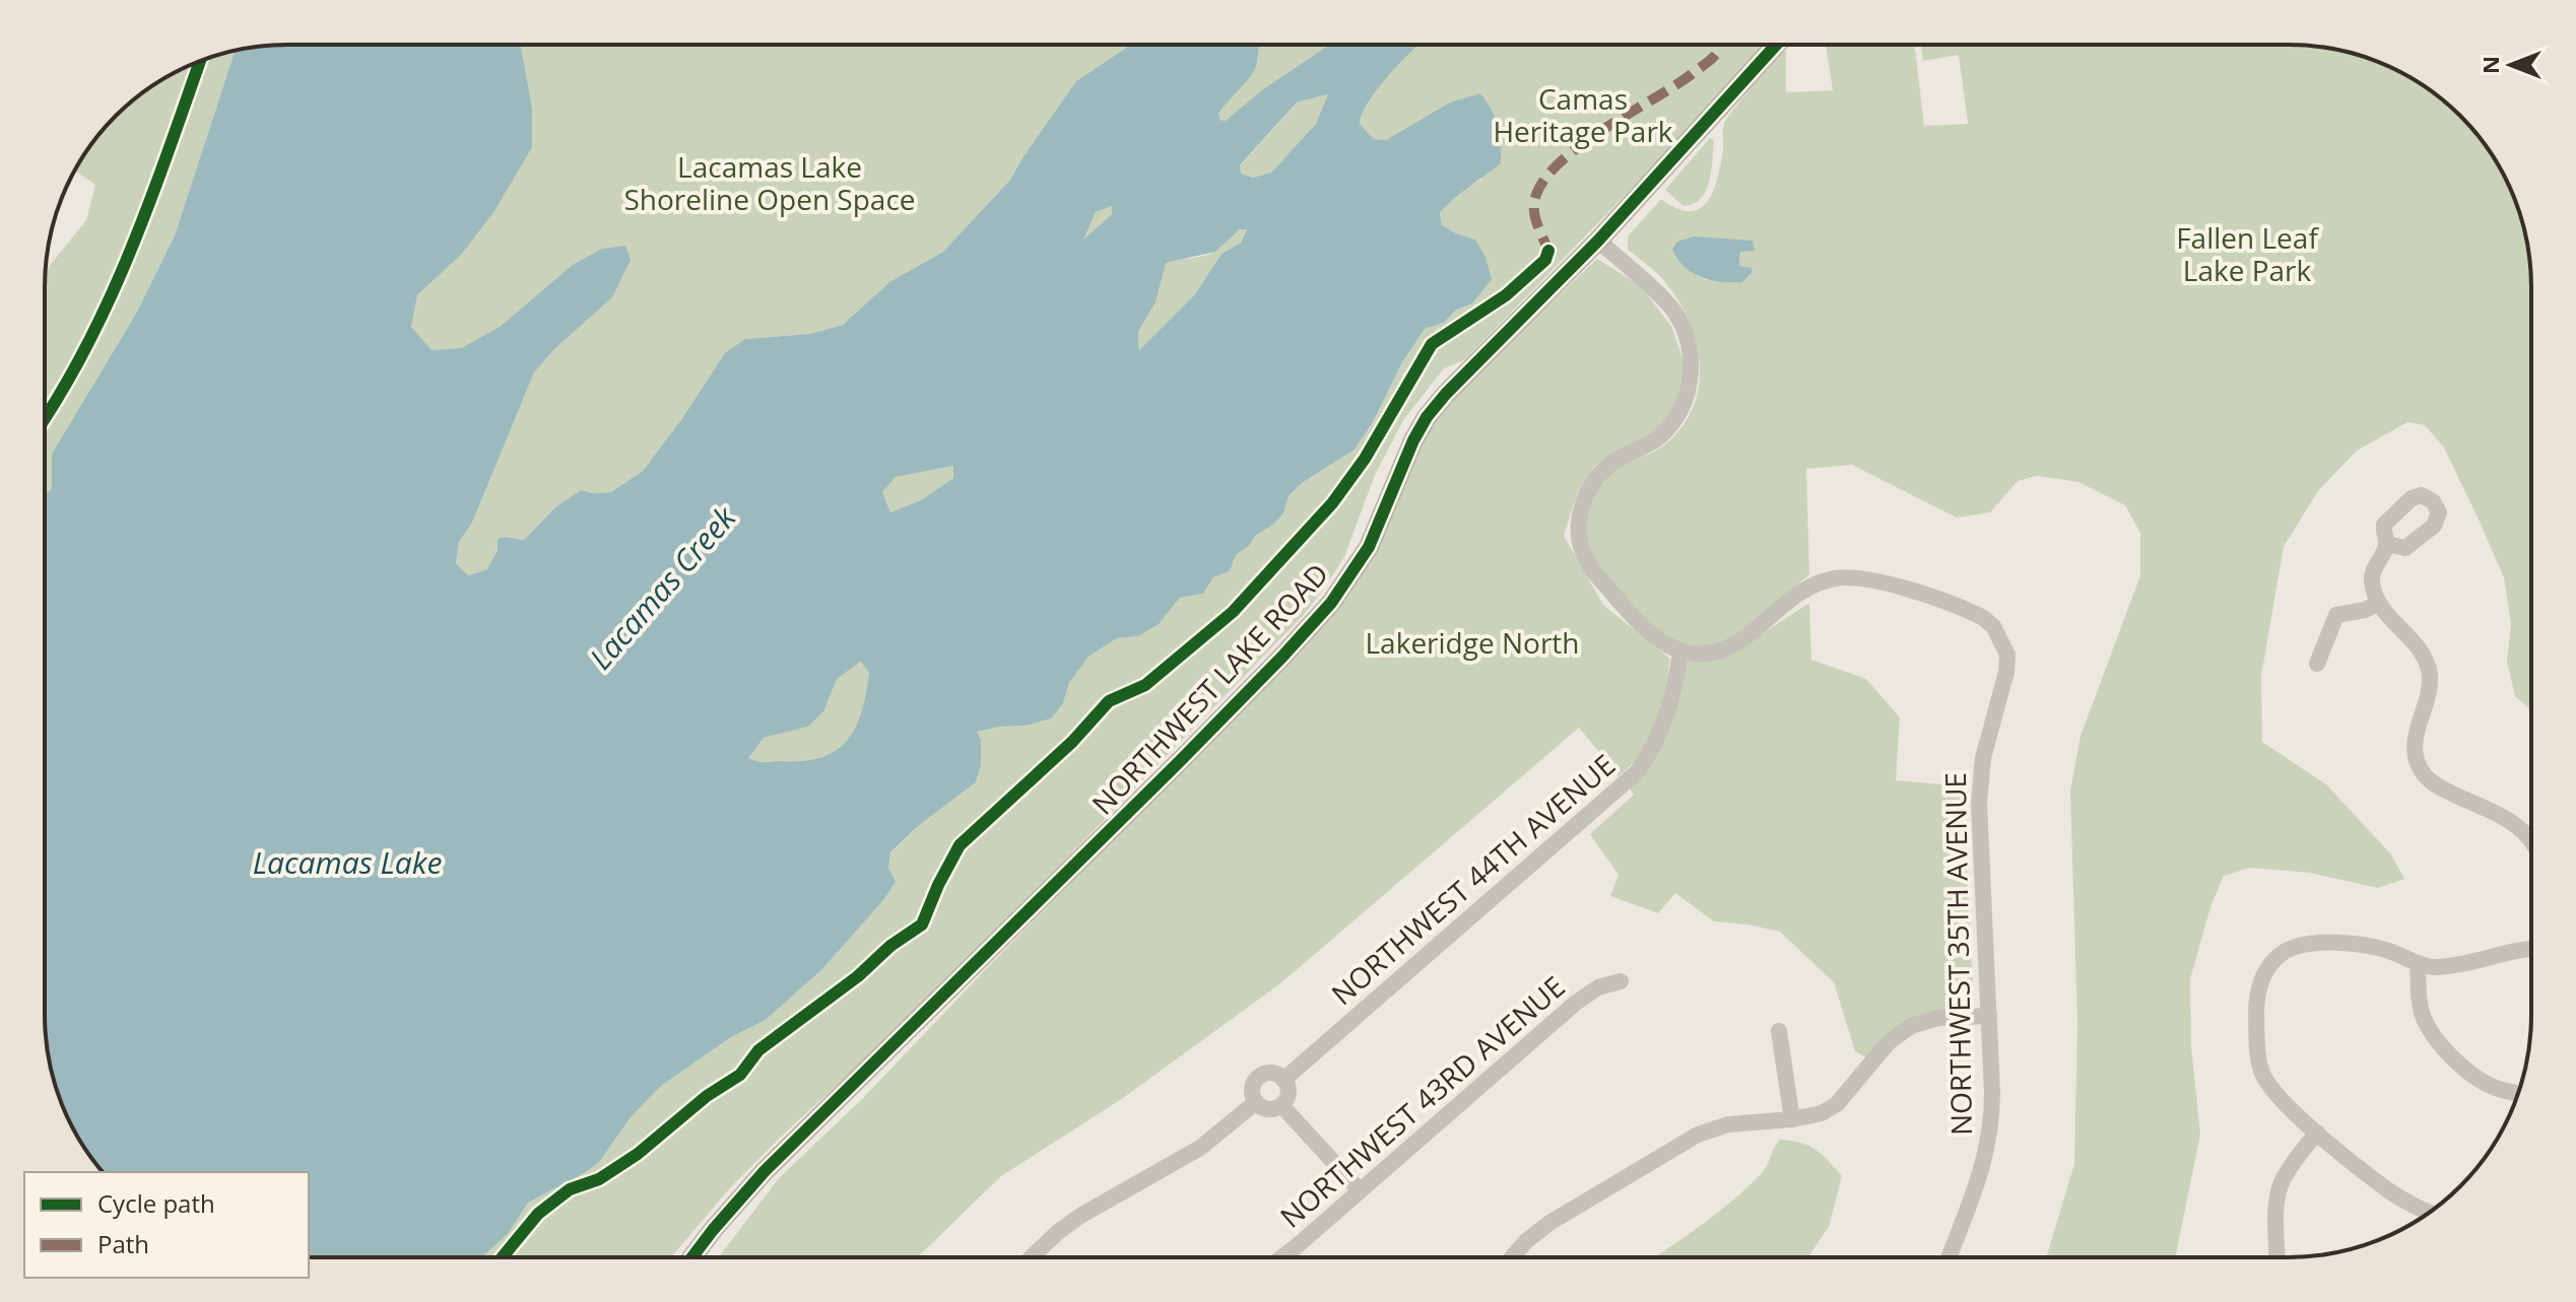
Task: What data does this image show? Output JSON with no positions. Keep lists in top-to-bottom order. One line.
{"streets":{"main road":["NORTHWEST LAKE ROAD"],"street":["NORTHWEST 44TH AVENUE","NORTHWEST 35TH AVENUE","NORTHWEST 43RD AVENUE"]},"crossings":[["NORTHWEST 44TH AVENUE","NORTHWEST 35TH AVENUE"]],"water":["Lacamas Creek","Lacamas Lake"],"parks":["Camas Heritage Park","Lacamas Lake Shoreline Open Space","Fallen Leaf Lake Park","Lakeridge North"],"legend":["Cycle path","Path"],"north":"left"}
